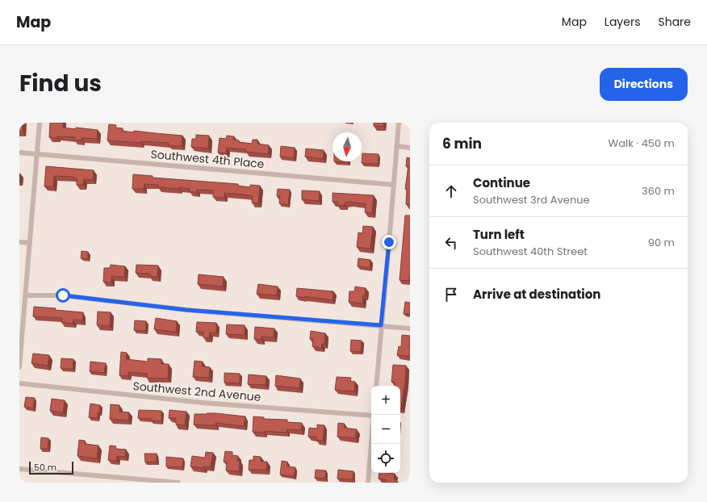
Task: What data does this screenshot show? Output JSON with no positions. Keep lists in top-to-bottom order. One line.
{"streets":{"street":["Southwest 4th Place","Southwest 2nd Avenue"]},"scale_bar":"50 m","north":"bottom","page":{"header":"Map","nav":["Map","Layers","Share"],"title":"Find us","buttons":"Directions","heading":["6 min","Walk · 450 m"],"list":[["Continue","Southwest 3rd Avenue","360 m"],["Turn left","Southwest 40th Street","90 m"],"Arrive at destination"],"map_buttons":["+","−"],"scale":"50 m"}}
